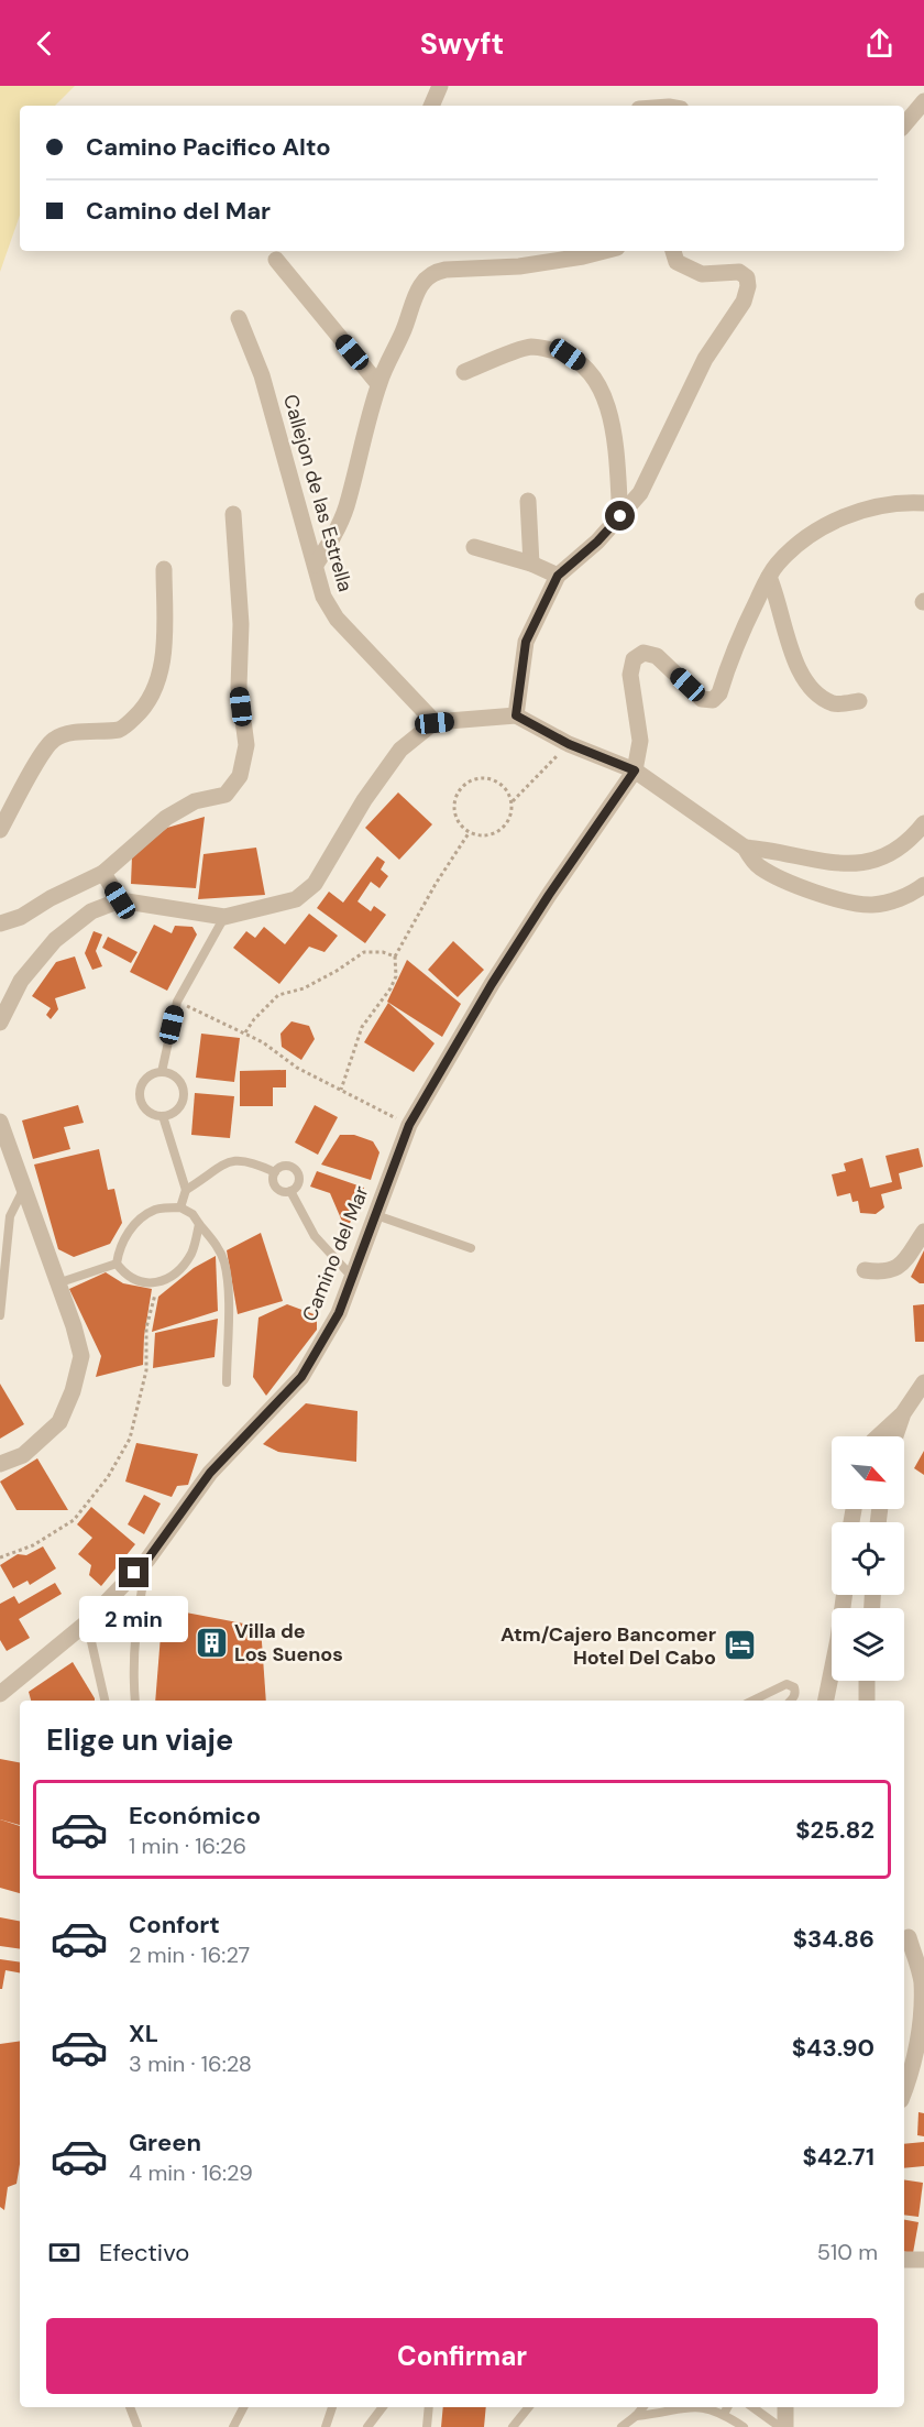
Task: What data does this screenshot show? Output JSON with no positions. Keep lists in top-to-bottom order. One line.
{"streets":{"street":["Callejon de las Estrella","Camino del Mar"]},"places":{"building":["Villa de Los Suenos"],"hotel":["Atm/Cajero Bancomer Hotel Del Cabo"]},"north":"bottom right","page":{"header":"Swyft","banner":["Camino Pacifico Alto","Camino del Mar"],"bubble":"2 min","heading":"Elige un viaje","list":[{"name":"Económico","note":"1 min · 16:26","value":"$25.82"},{"name":"Confort","note":"2 min · 16:27","value":"$34.86"},{"name":"XL","note":"3 min · 16:28","value":"$43.90"},{"name":"Green","note":"4 min · 16:29","value":"$42.71"}],"pay":["Efectivo","510 m"],"buttons":"Confirmar"}}
